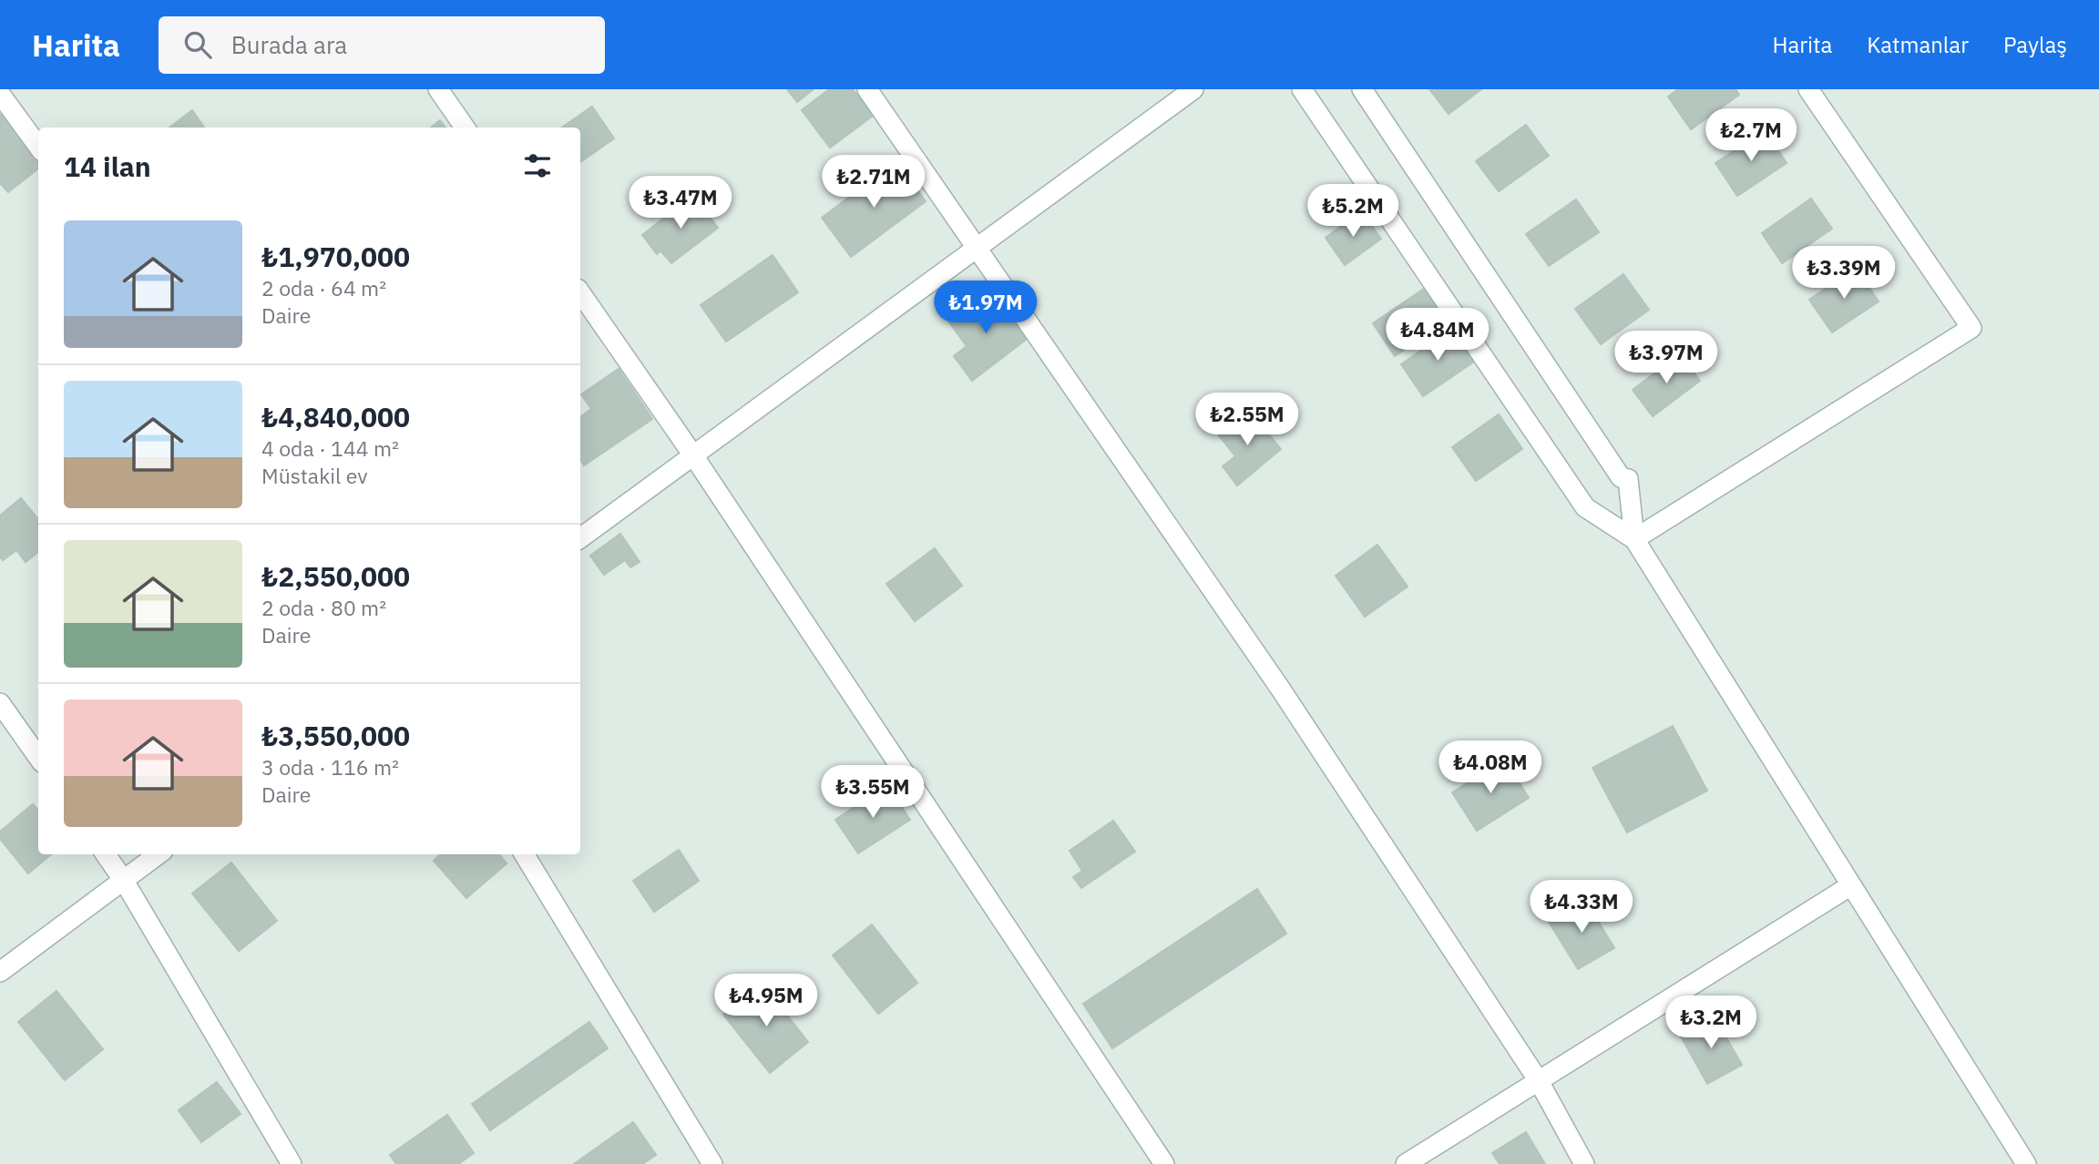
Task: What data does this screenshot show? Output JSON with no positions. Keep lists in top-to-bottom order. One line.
{"page":{"header":"Harita","search":"Burada ara","nav":["Harita","Katmanlar","Paylaş"],"price":["₺2.7M","₺2.71M","₺3.47M","₺5.2M","₺3.39M","₺1.97M","₺4.84M","₺3.97M","₺2.55M","₺4.08M","₺3.55M","₺4.33M","₺4.95M","₺3.2M"],"heading":"14 ilan","list":[{"name":"₺1,970,000","note":"2 oda · 64 m² · Daire"},{"name":"₺4,840,000","note":"4 oda · 144 m² · Müstakil ev"},{"name":"₺2,550,000","note":"2 oda · 80 m² · Daire"},{"name":"₺3,550,000","note":"3 oda · 116 m² · Daire"}]}}
